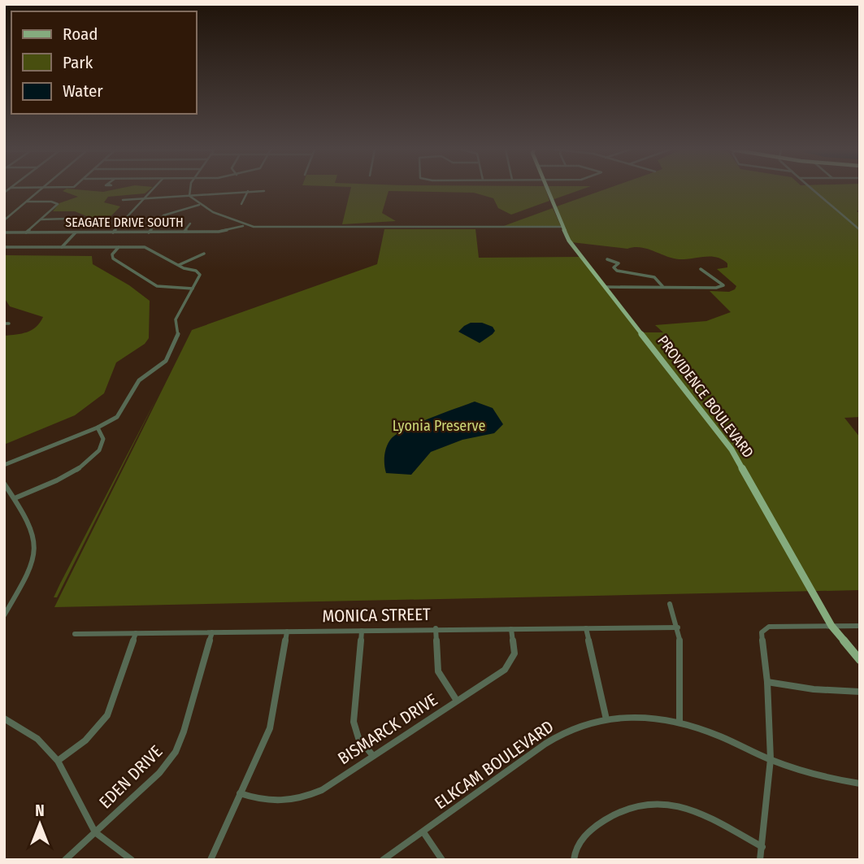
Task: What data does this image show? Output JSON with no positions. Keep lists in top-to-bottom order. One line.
{"streets":{"main road":["PROVIDENCE BOULEVARD"],"street":["SEAGATE DRIVE SOUTH","MONICA STREET","BISMARCK DRIVE","ELKCAM BOULEVARD","EDEN DRIVE"]},"crossings":[["MONICA STREET","BISMARCK DRIVE"],["MONICA STREET","EDEN DRIVE"]],"parks":["Lyonia Preserve"],"legend":["Road","Park","Water"],"north":"top"}
